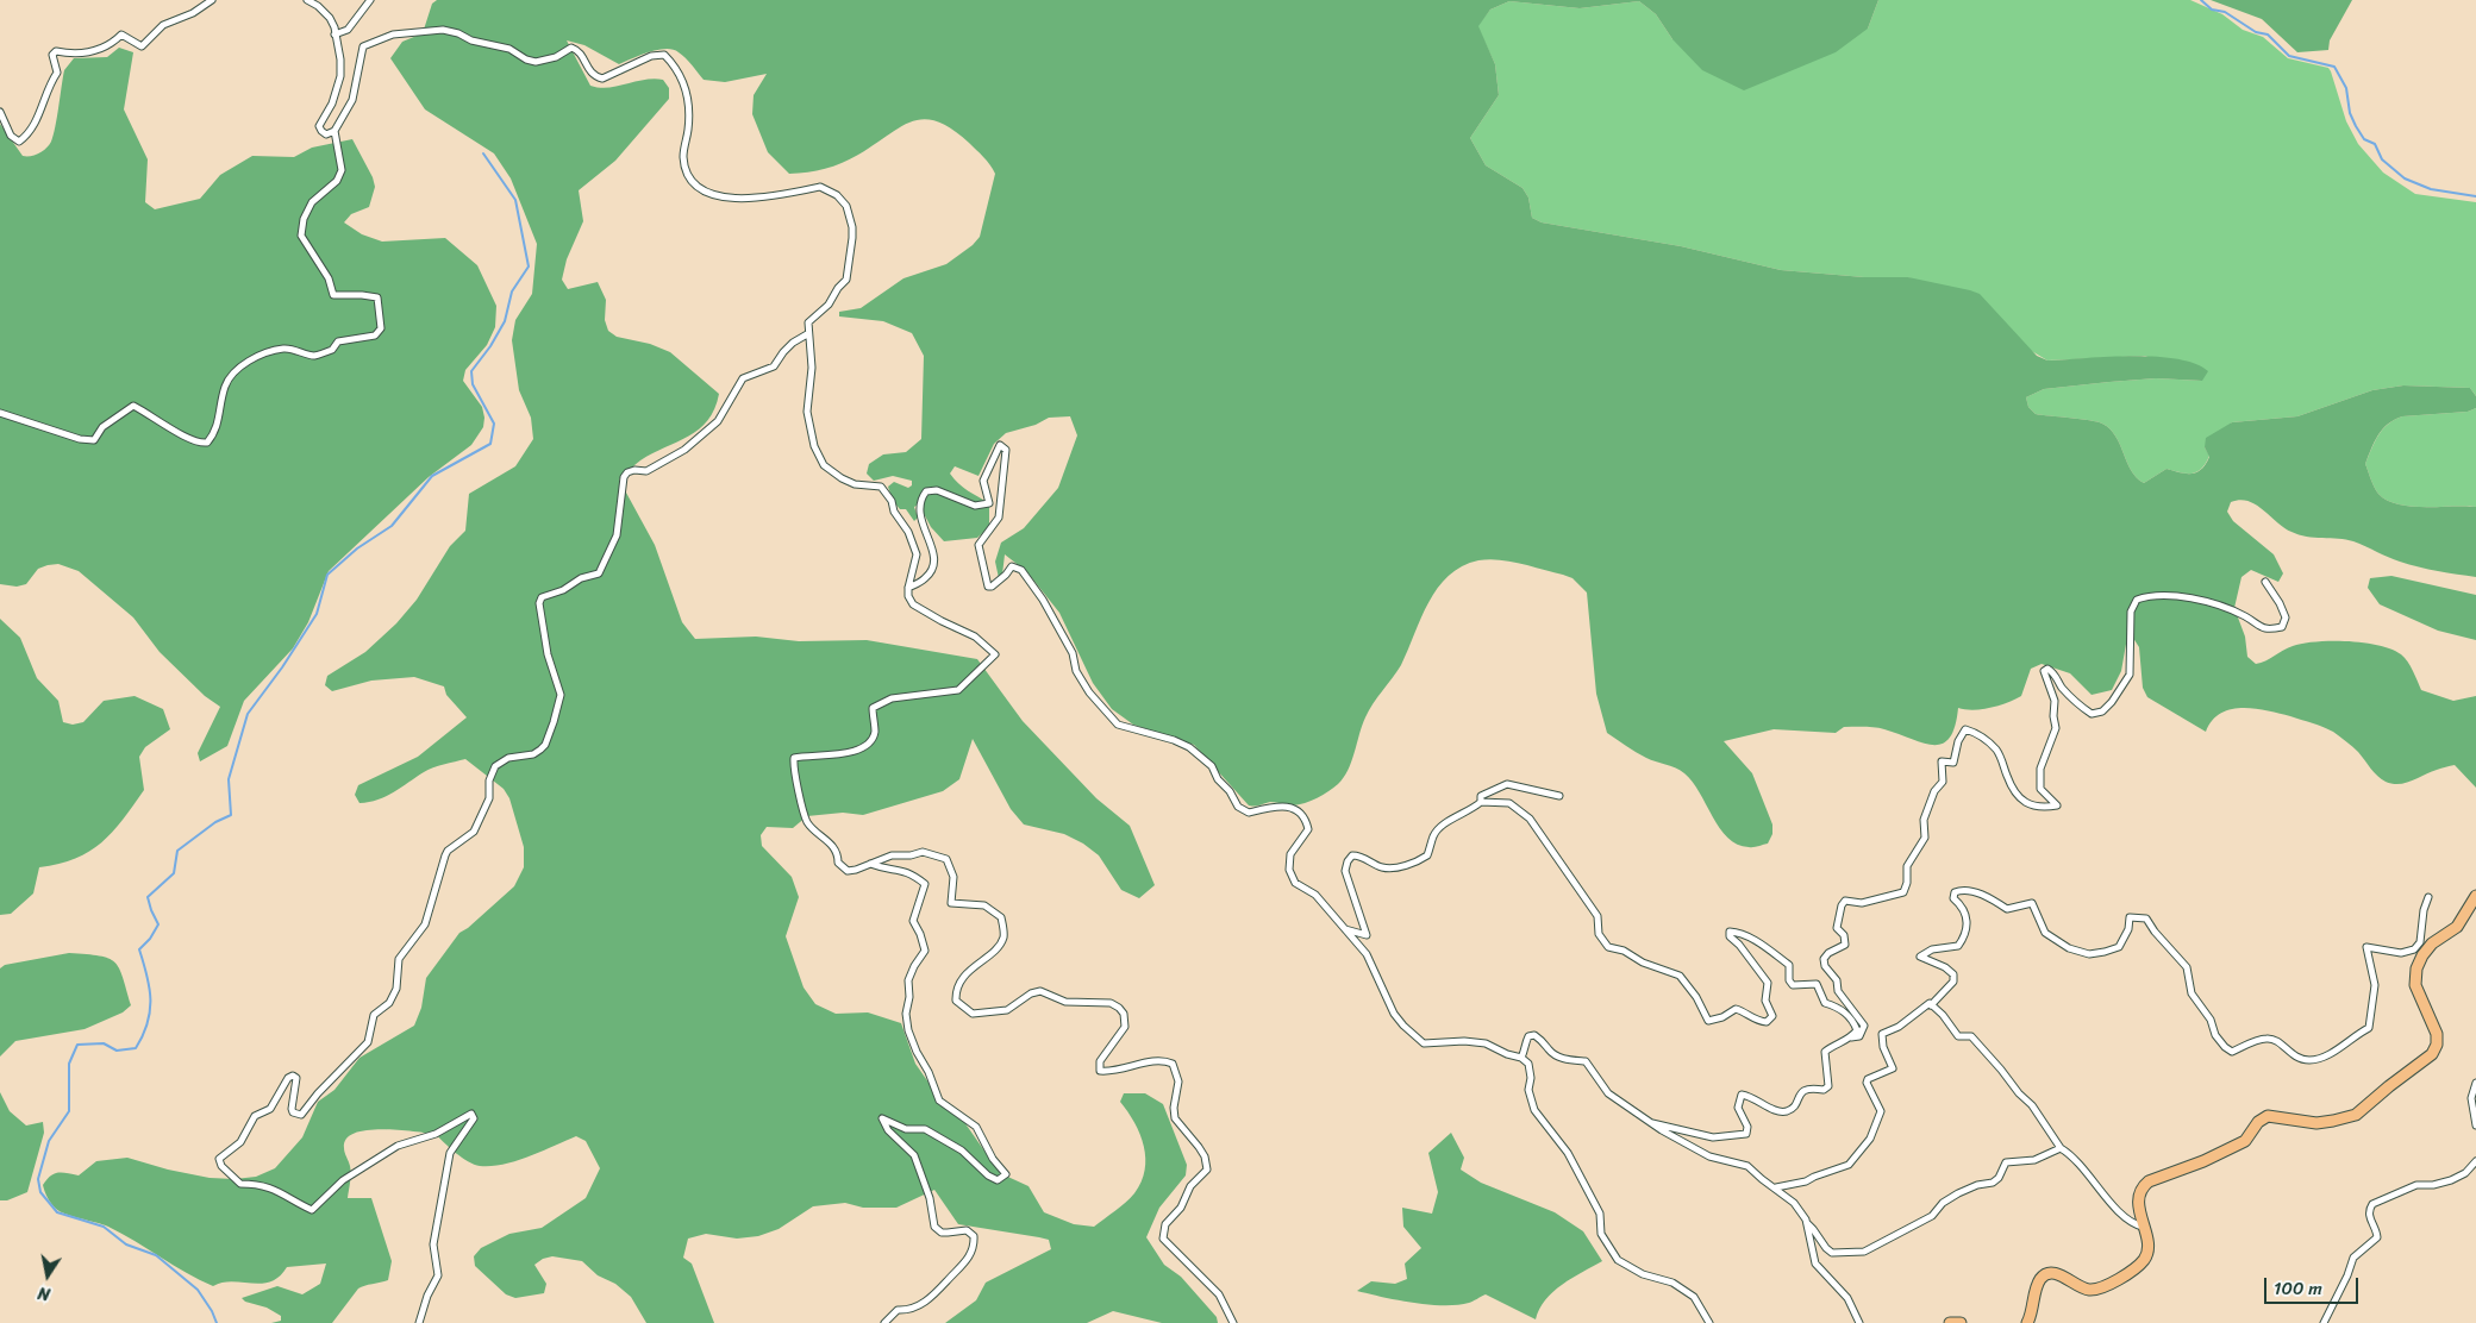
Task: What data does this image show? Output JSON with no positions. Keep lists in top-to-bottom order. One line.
{"scale_bar":"100 m","north":"bottom"}
